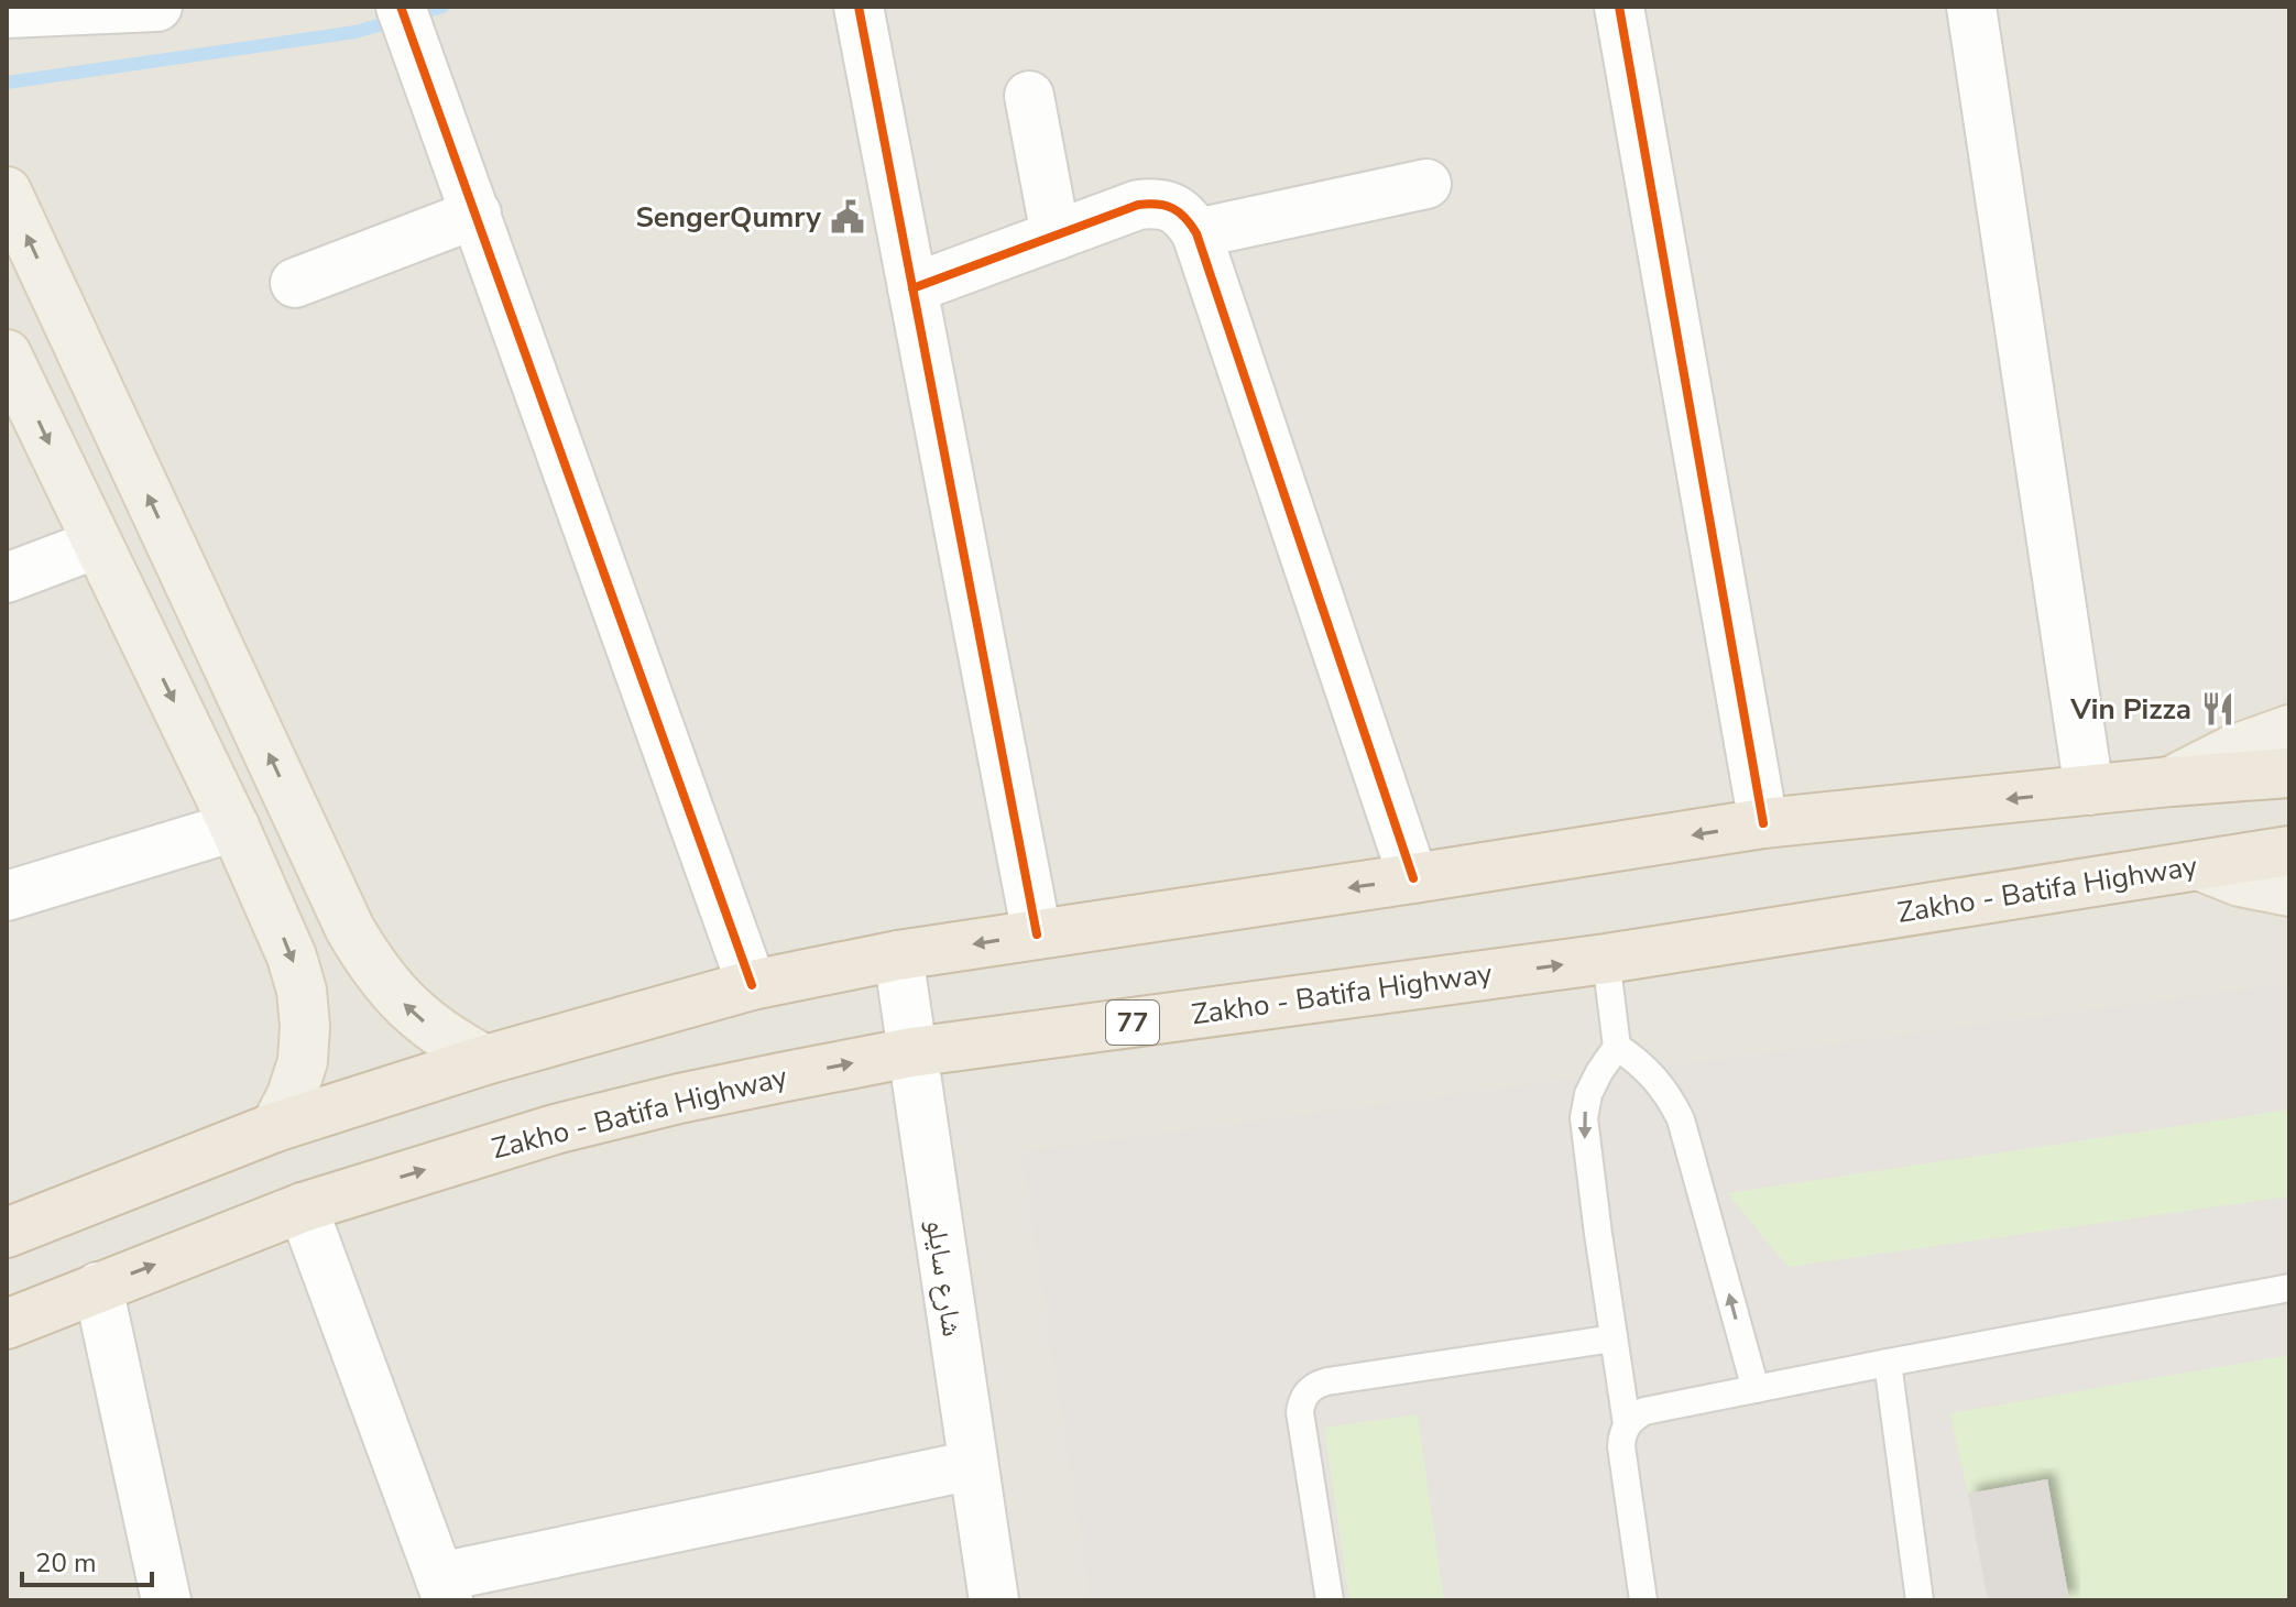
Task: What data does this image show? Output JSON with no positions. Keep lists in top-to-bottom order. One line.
{"streets":{"highway":["Zakho - Batifa Highway","77"],"street":["شارع سايلو"]},"crossings":[["Zakho - Batifa Highway","شارع سايلو"]],"places":{"public building":["SengerQumry"],"restaurant":["Vin Pizza"]},"scale_bar":"20 m"}
